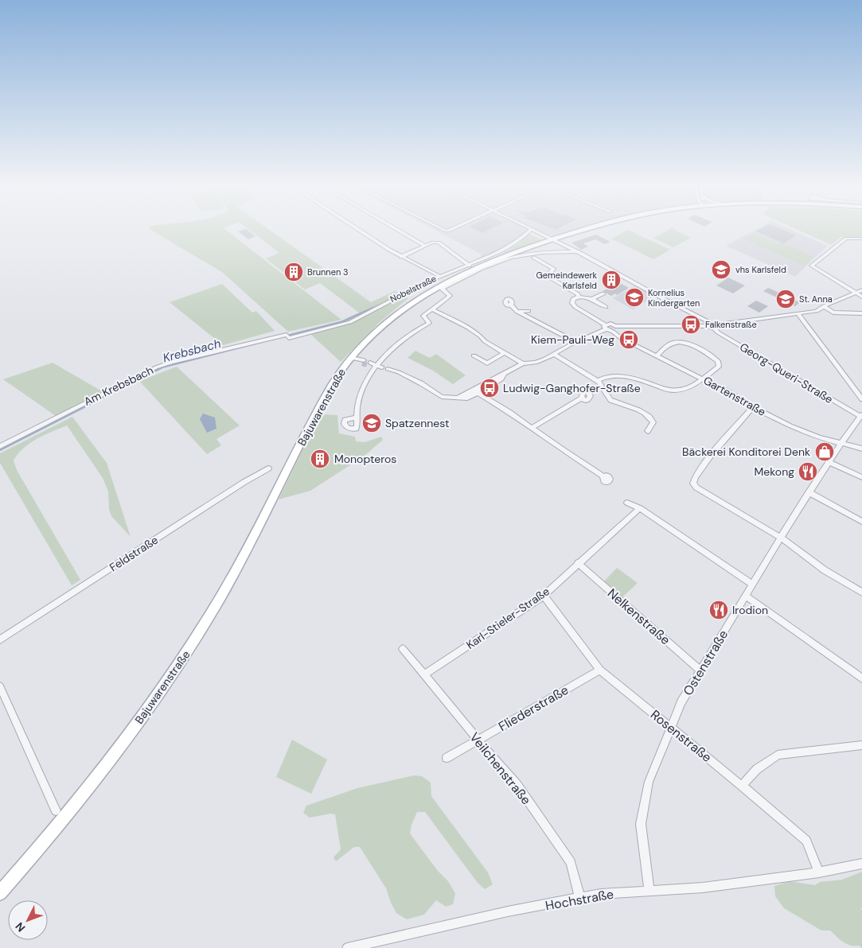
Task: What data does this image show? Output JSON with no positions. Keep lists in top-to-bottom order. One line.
{"streets":{"main road":["Bajuwarenstraße"],"street":["Nobelstraße","Georg-Queri-Straße","Am Krebsbach","Gartenstraße","Feldstraße","Nelkenstraße","Karl-Stieler-Straße","Ostenstraße","Fliederstraße","Rosenstraße","Veilchenstraße","Hochstraße"]},"crossings":[["Nobelstraße","Am Krebsbach"],["Georg-Queri-Straße","Ostenstraße"],["Gartenstraße","Ostenstraße"],["Nelkenstraße","Karl-Stieler-Straße"],["Nelkenstraße","Ostenstraße"],["Karl-Stieler-Straße","Rosenstraße"],["Karl-Stieler-Straße","Veilchenstraße"],["Ostenstraße","Rosenstraße"],["Ostenstraße","Hochstraße"],["Fliederstraße","Rosenstraße"],["Fliederstraße","Veilchenstraße"],["Rosenstraße","Hochstraße"],["Veilchenstraße","Hochstraße"]],"water":["Krebsbach"],"places":{"school or university":["vhs Karlsfeld","Kornelius Kindergarten","St. Anna","Spatzennest"],"building":["Brunnen 3","Gemeindewerk Karlsfeld","Monopteros"],"bus stop":["Falkenstraße","Kiem-Pauli-Weg","Ludwig-Ganghofer-Straße"],"shop":["Bäckerei Konditorei Denk"],"restaurant":["Mekong","Irodion"]},"north":"bottom left"}
